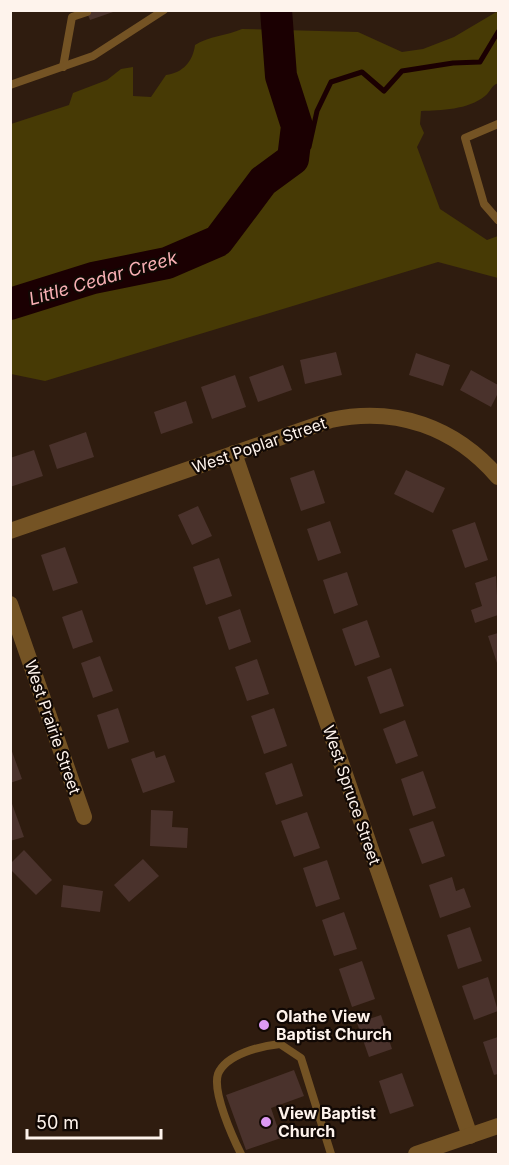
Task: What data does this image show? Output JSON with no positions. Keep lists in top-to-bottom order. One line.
{"streets":{"street":["West Poplar Street","West Prairie Street","West Spruce Street"]},"crossings":[["West Poplar Street","West Spruce Street"]],"water":["Little Cedar Creek"],"places":["Olathe View Baptist Church","View Baptist Church"],"scale_bar":"50 m"}
